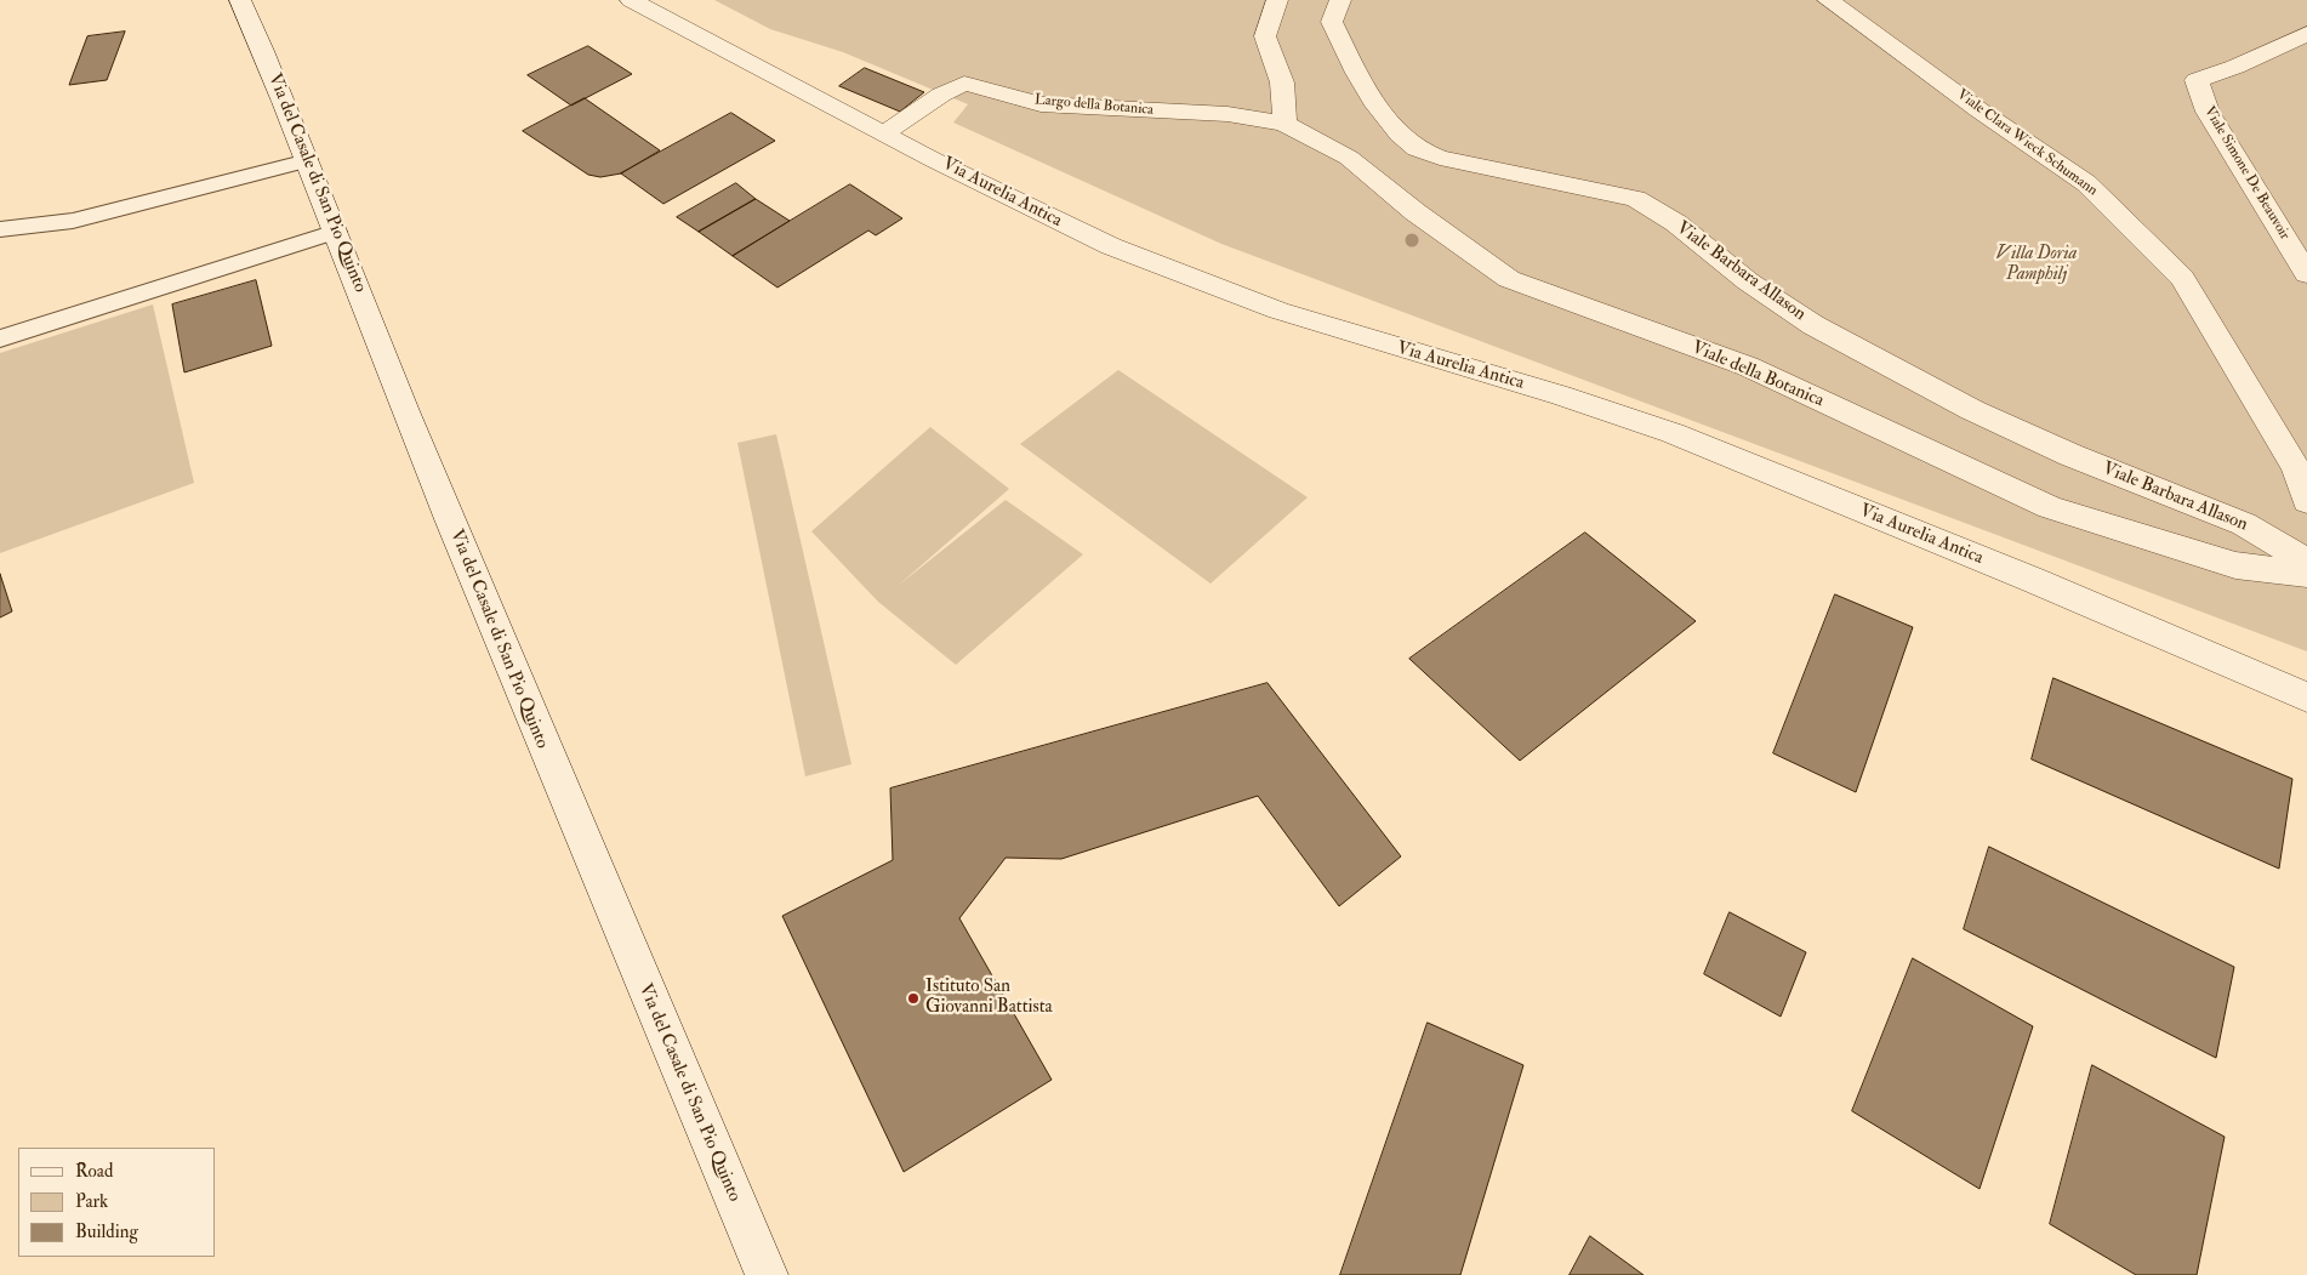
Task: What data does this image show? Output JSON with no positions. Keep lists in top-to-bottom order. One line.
{"streets":{"street":["Largo della Botanica","Viale Clara Wieck Schumann","Viale Simone De Beauvoir","Via del Casale di San Pio Quinto","Via Aurelia Antica","Viale Barbara Allason","Viale della Botanica"]},"crossings":[["Largo della Botanica","Via Aurelia Antica"],["Largo della Botanica","Viale della Botanica"]],"parks":["Villa Doria Pamphilj"],"places":["Istituto San Giovanni Battista"],"legend":["Road","Park","Building"]}
